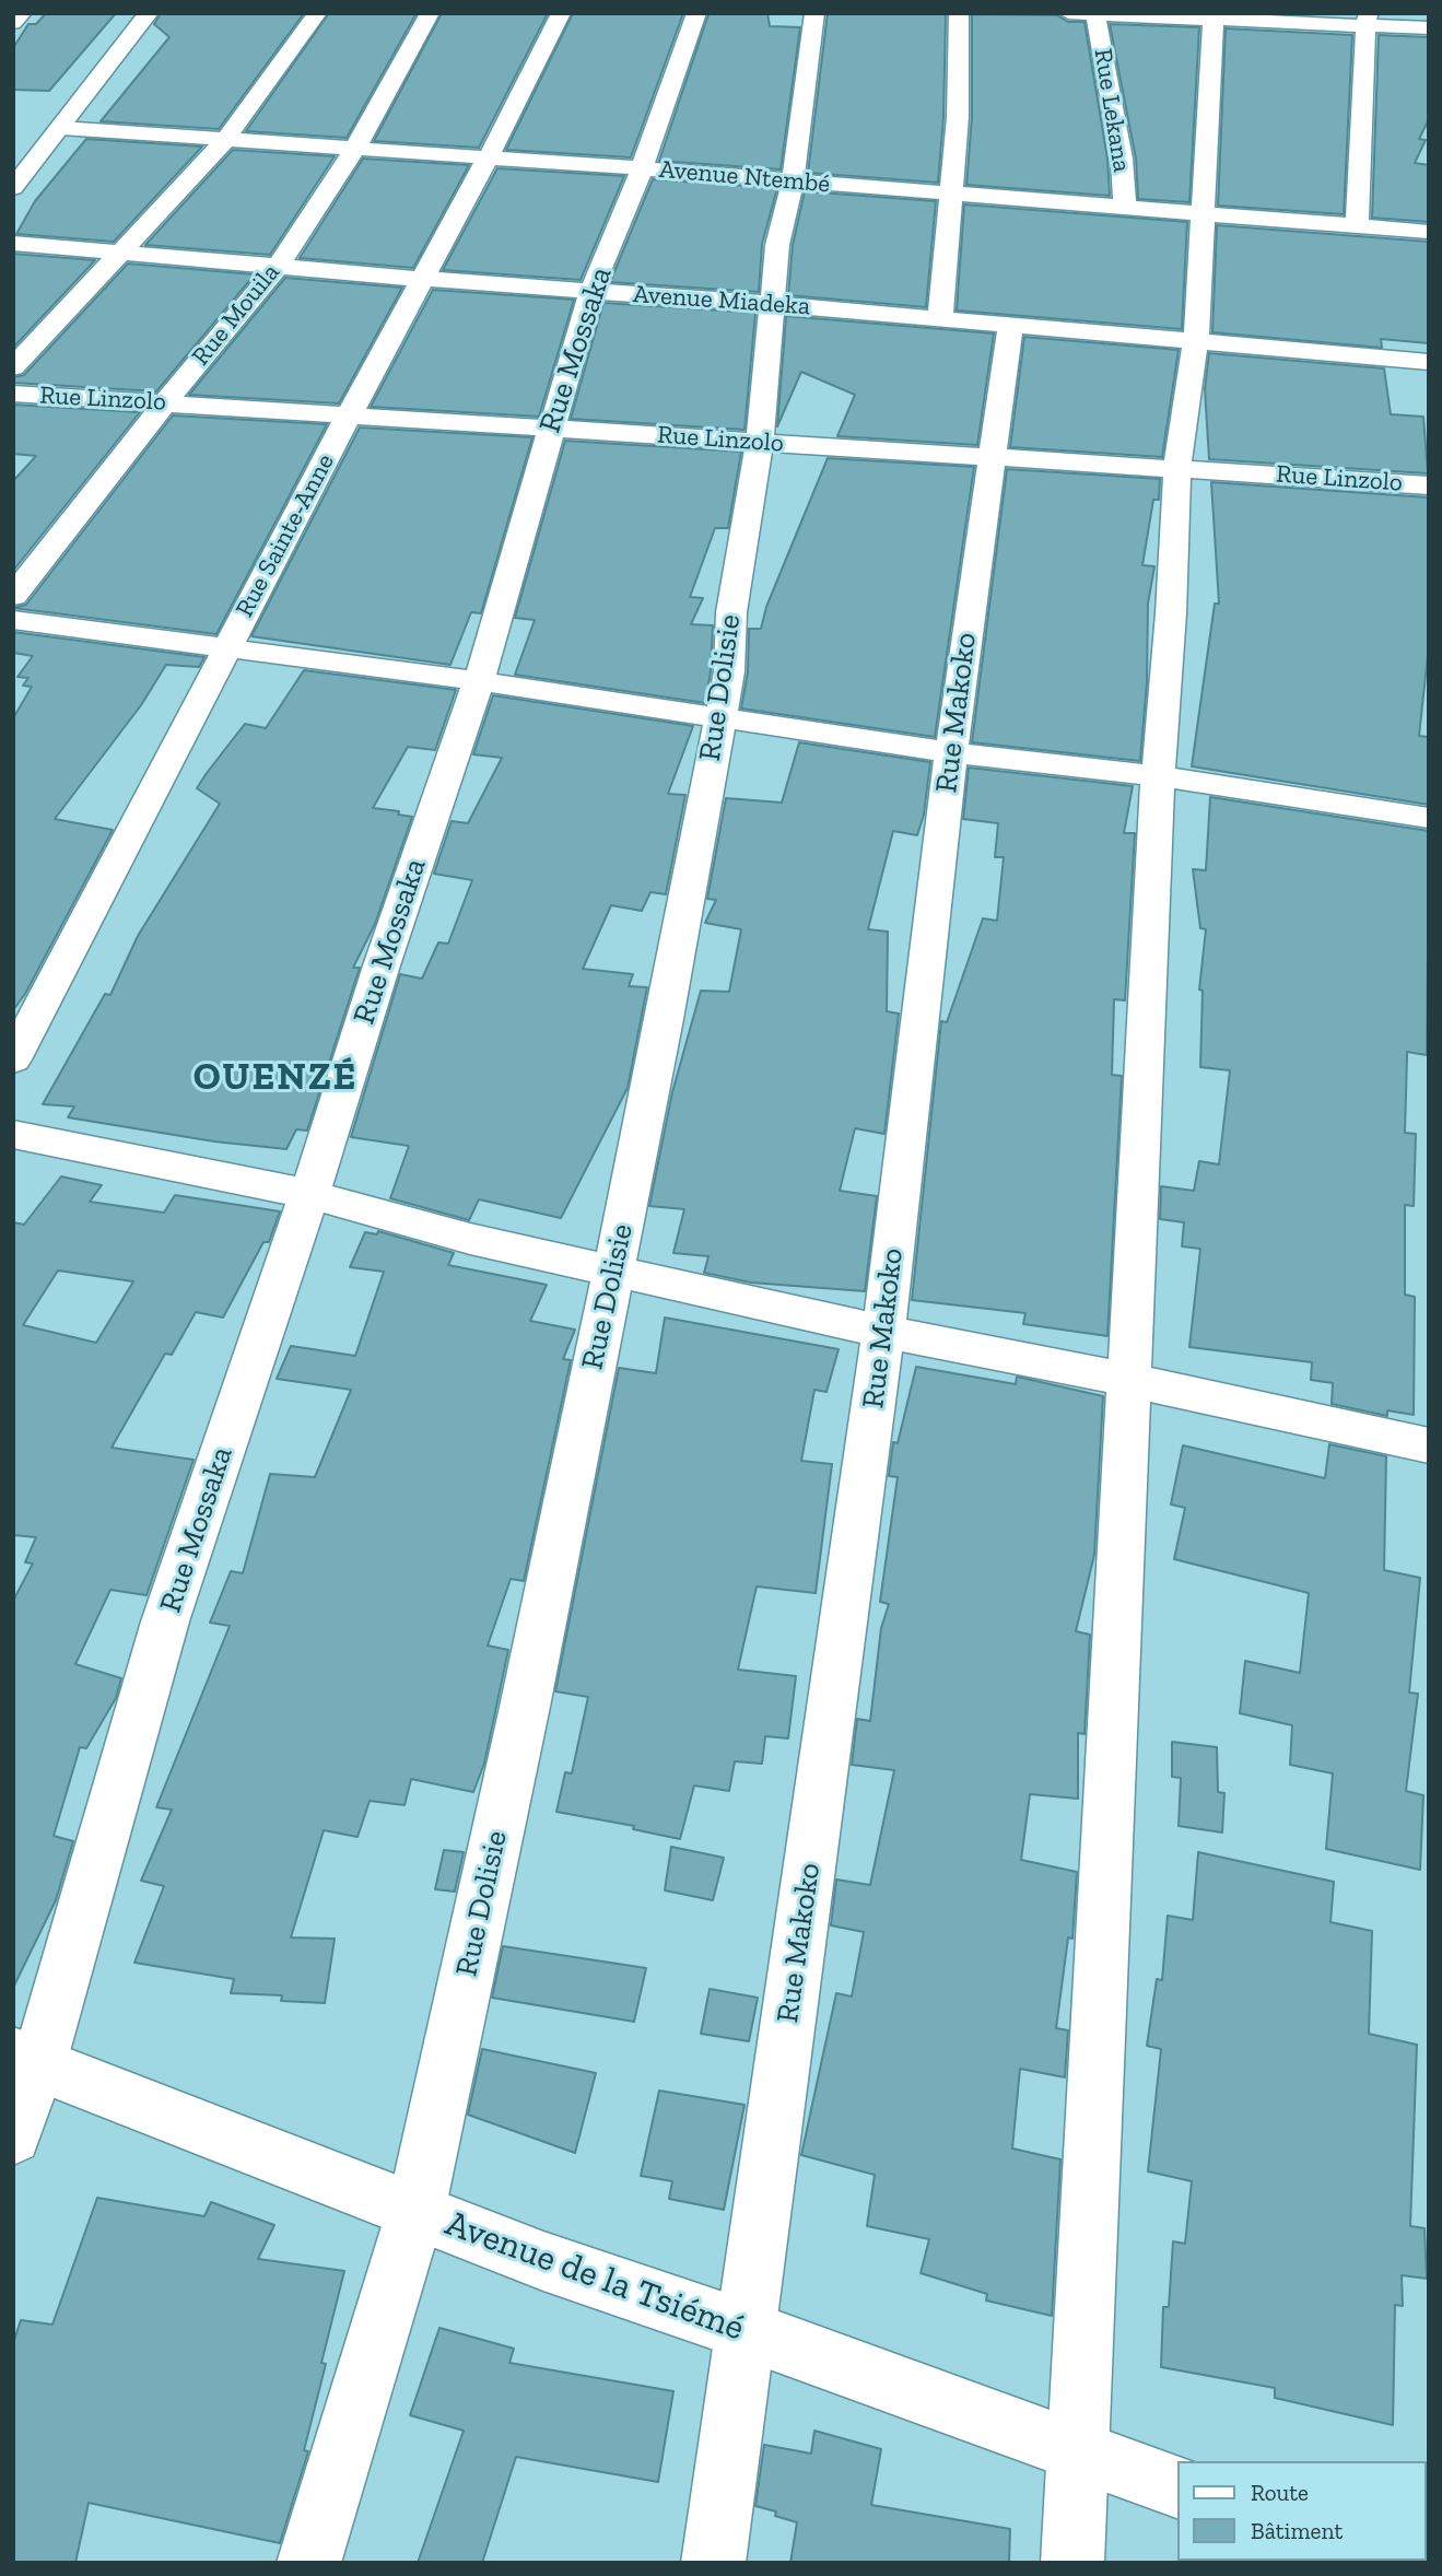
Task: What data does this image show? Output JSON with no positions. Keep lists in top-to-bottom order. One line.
{"streets":{"street":["Rue Lekana","Avenue Ntembé","Avenue Miadeka","Rue Mouila","Rue Mossaka","Rue Linzolo","Rue Sainte-Anne","Rue Dolisie","Rue Makoko","Avenue de la Tsiémé"]},"crossings":[["Rue Lekana","Avenue Ntembé"],["Avenue Ntembé","Rue Mouila"],["Avenue Ntembé","Rue Mossaka"],["Avenue Ntembé","Rue Sainte-Anne"],["Avenue Ntembé","Rue Dolisie"],["Avenue Miadeka","Rue Mouila"],["Avenue Miadeka","Rue Mossaka"],["Avenue Miadeka","Rue Sainte-Anne"],["Avenue Miadeka","Rue Dolisie"],["Avenue Miadeka","Rue Makoko"],["Rue Mouila","Rue Linzolo"],["Rue Mossaka","Rue Linzolo"],["Rue Mossaka","Avenue de la Tsiémé"],["Rue Linzolo","Rue Sainte-Anne"],["Rue Linzolo","Rue Dolisie"],["Rue Linzolo","Rue Makoko"],["Rue Dolisie","Avenue de la Tsiémé"],["Rue Makoko","Avenue de la Tsiémé"]],"districts":["OUENZÉ"],"legend":["Route","Bâtiment"]}
